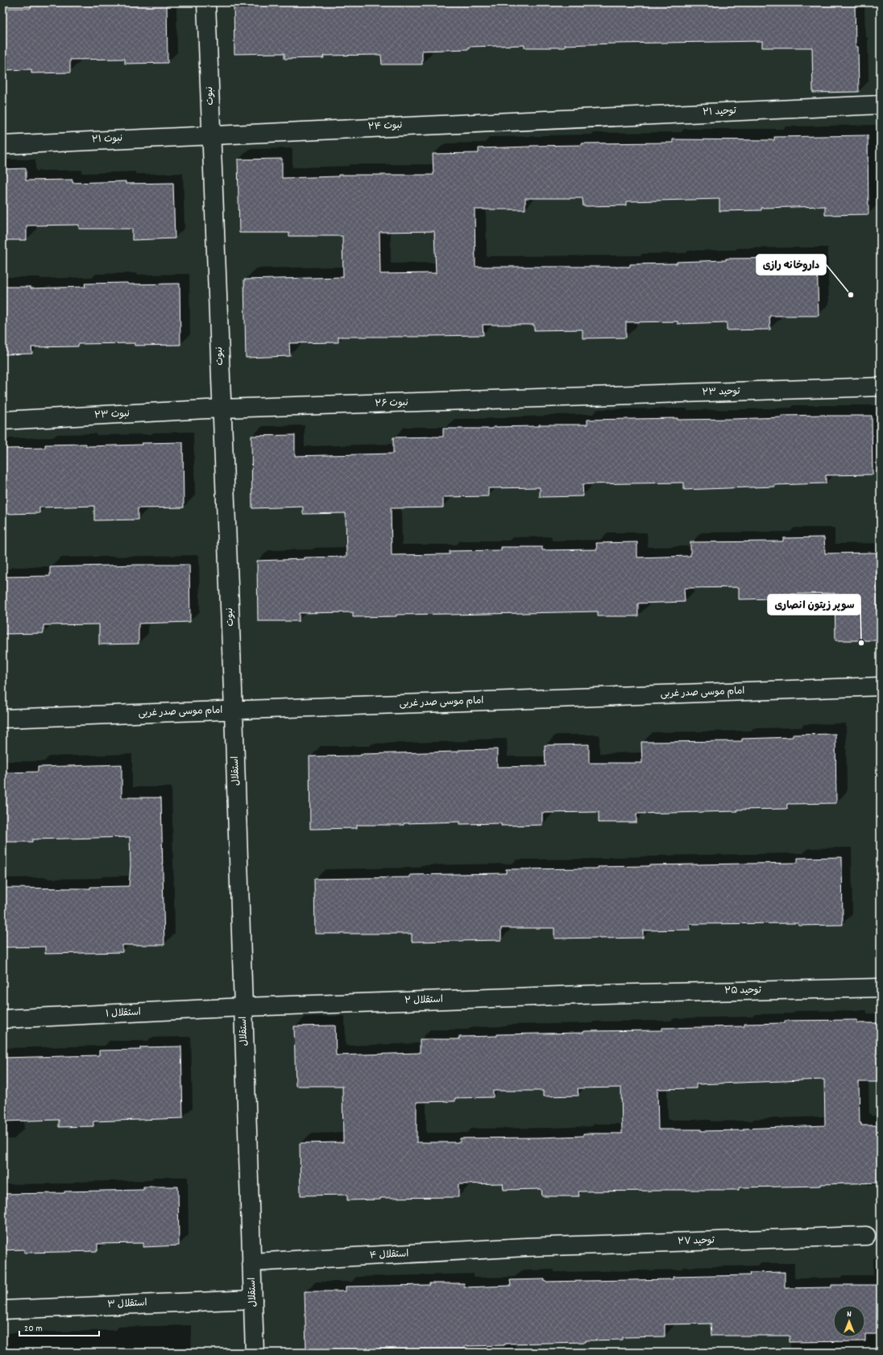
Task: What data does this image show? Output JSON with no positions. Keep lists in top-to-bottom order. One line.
{"streets":{"street":["نبوت","توحید ۲۱","نبوت ۲۴","نبوت ۲۱","توحید ۲۳","نبوت ۲۶","نبوت ۲۳","امام موسی صدر غربی","استقلال","توحید ۲۵","استقلال ۲","استقلال ۱","توحید ۲۷","استقلال ۴","استقلال ۳"]},"crossings":[["نبوت","نبوت ۲۴"],["نبوت","نبوت ۲۱"],["نبوت","نبوت ۲۶"],["نبوت","نبوت ۲۳"],["نبوت","امام موسی صدر غربی"],["نبوت","استقلال"],["توحید ۲۱","نبوت ۲۴"],["نبوت ۲۴","نبوت ۲۱"],["توحید ۲۳","نبوت ۲۶"],["نبوت ۲۶","نبوت ۲۳"],["امام موسی صدر غربی","استقلال"],["استقلال","استقلال ۲"],["استقلال","استقلال ۱"],["استقلال","استقلال ۴"],["استقلال","استقلال ۳"],["توحید ۲۵","استقلال ۲"],["استقلال ۲","استقلال ۱"],["توحید ۲۷","استقلال ۴"]],"places":["داروخانه رازی","سوپر زیتون انصاری"],"scale_bar":"20 m","north":"top"}
